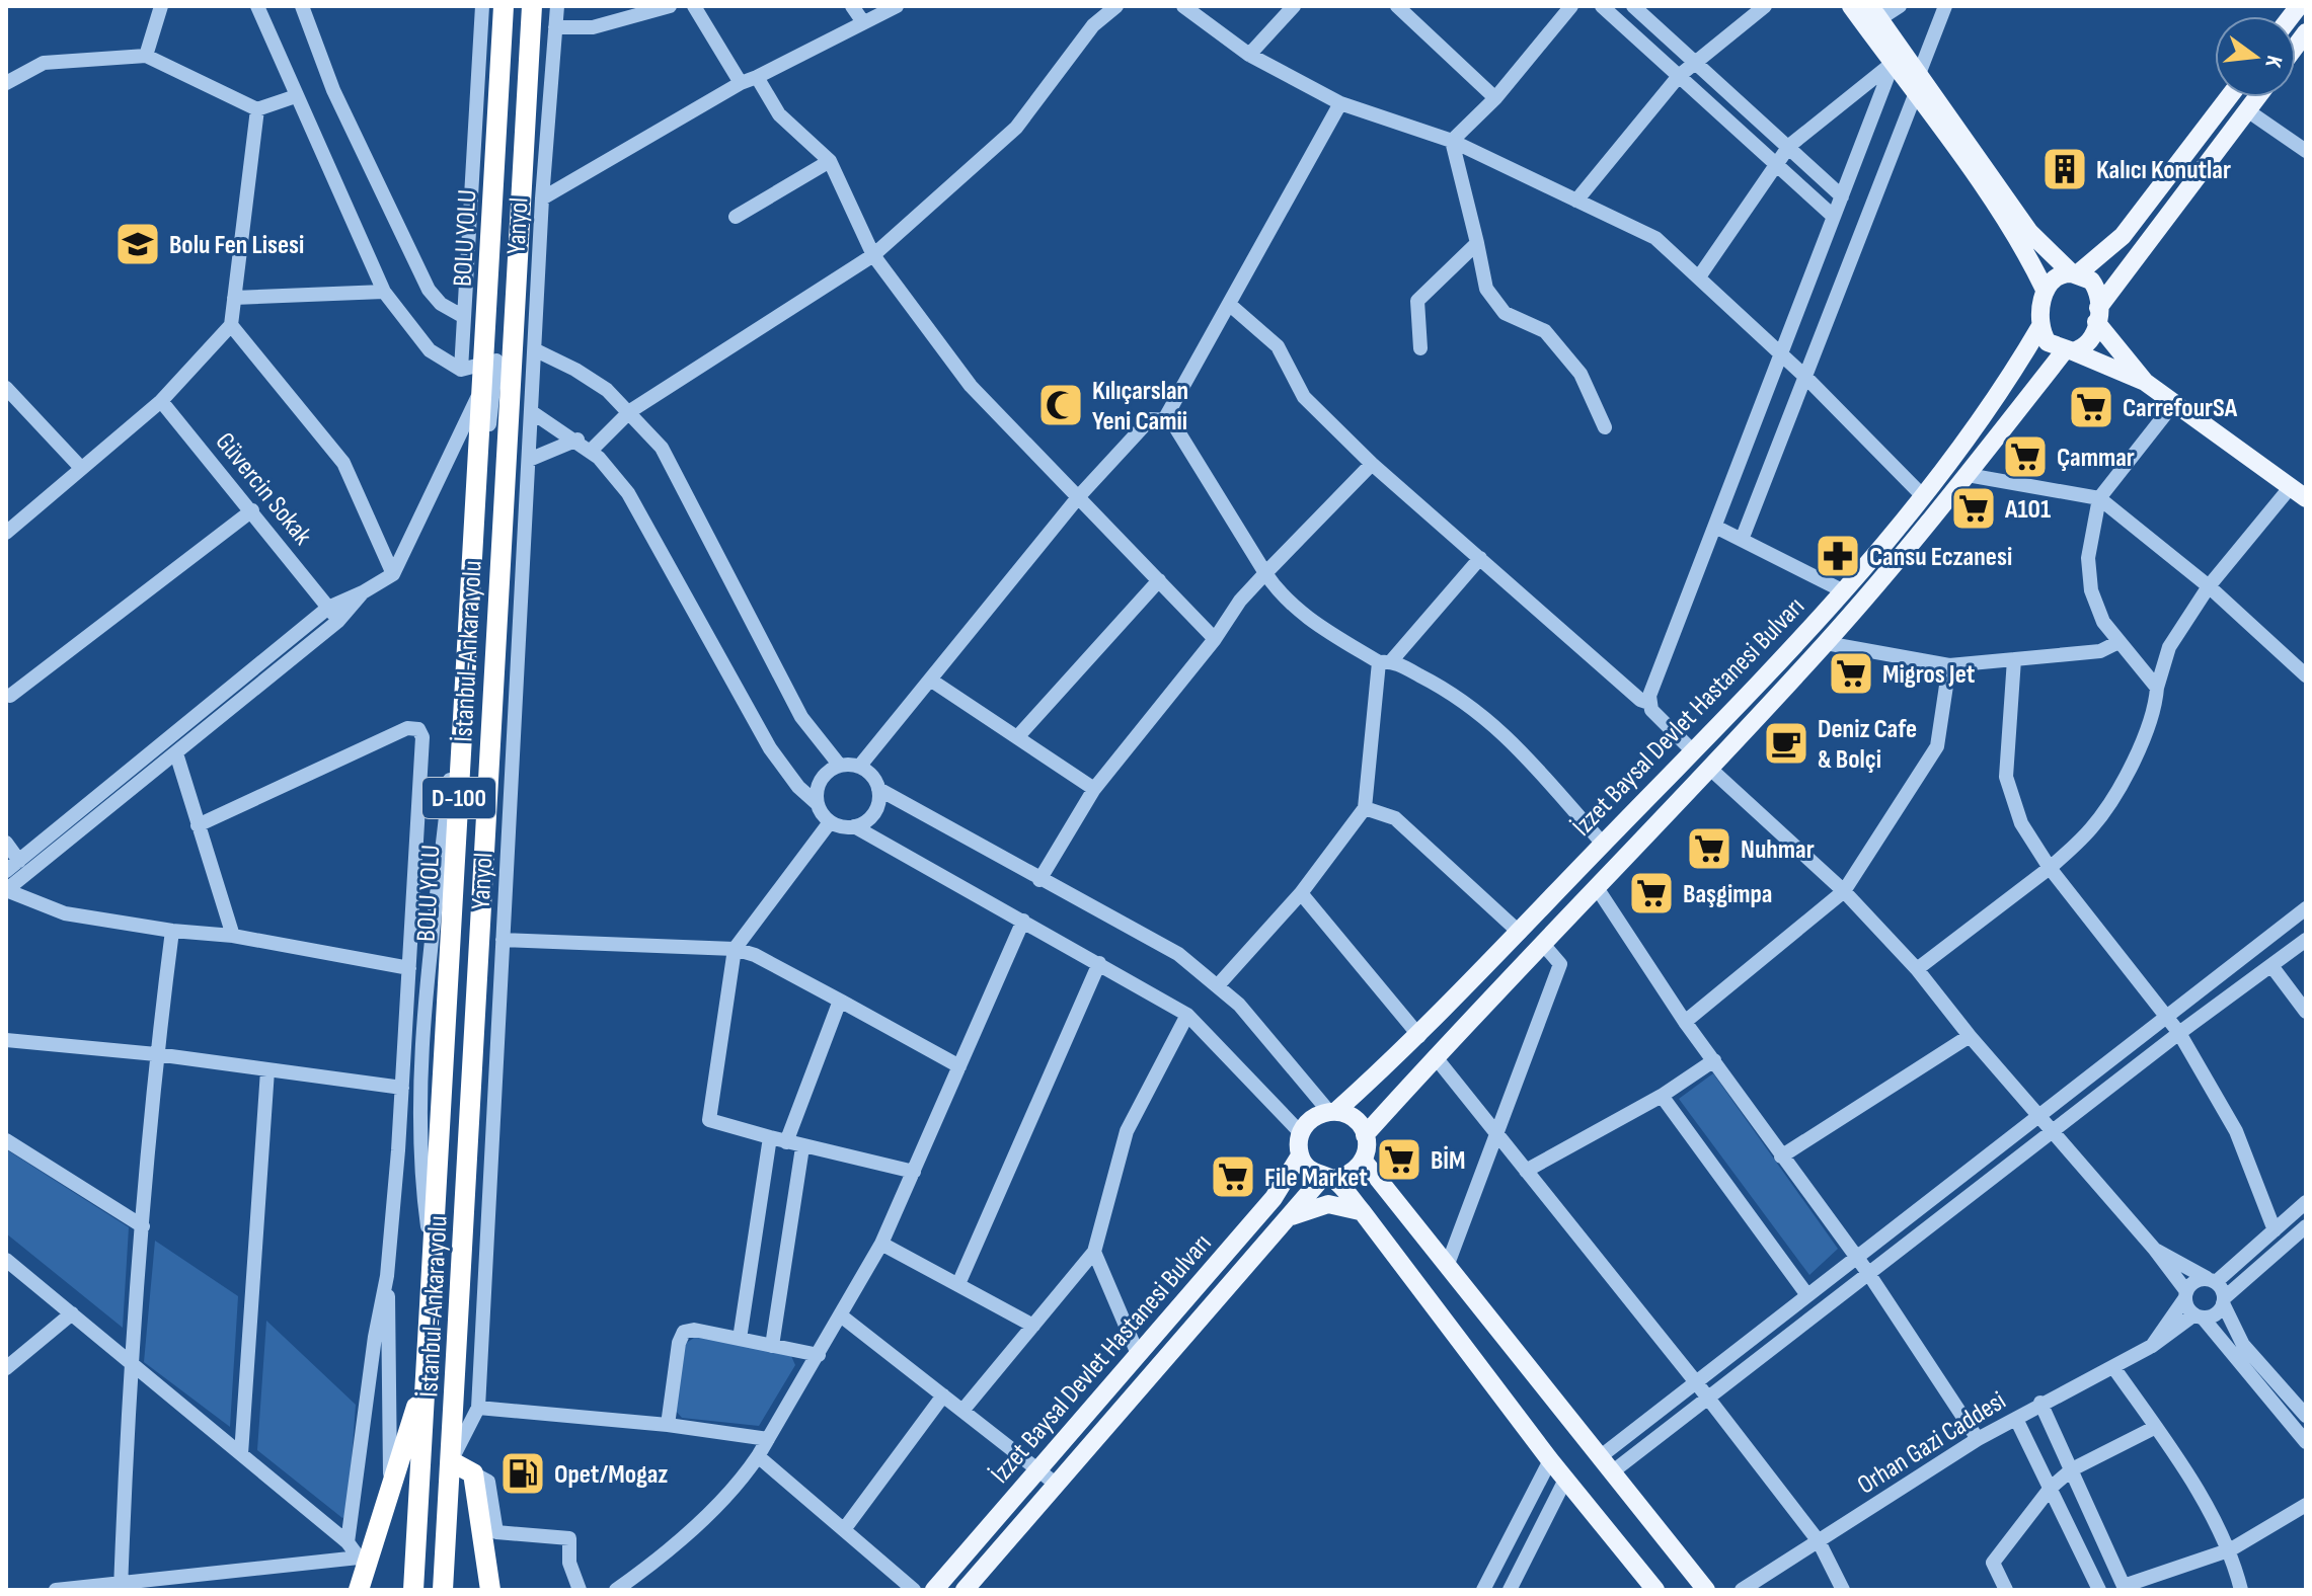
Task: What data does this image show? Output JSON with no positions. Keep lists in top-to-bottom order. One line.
{"streets":{"highway":["BOLU YOLU","İstanbul-Ankara yolu","D-100"],"main road":["İzzet Baysal Devlet Hastanesi Bulvarı"],"street":["Yanyol","Güvercin Sokak","Orhan Gazi Caddesi"]},"crossings":[["Yanyol","BOLU YOLU"],["Yanyol","İstanbul-Ankara yolu"]],"places":{"building":["Kalıcı Konutlar"],"school or university":["Bolu Fen Lisesi"],"mosque":["Kılıçarslan Yeni Camii"],"supermarket":["CarrefourSA","Çammar","A101","Migros Jet","Nuhmar","Başgimpa","BİM","File Market"],"pharmacy":["Cansu Eczanesi"],"cafe":["Deniz Cafe & Bolçi"],"fuel station":["Opet/Mogaz"]},"north":"right"}
